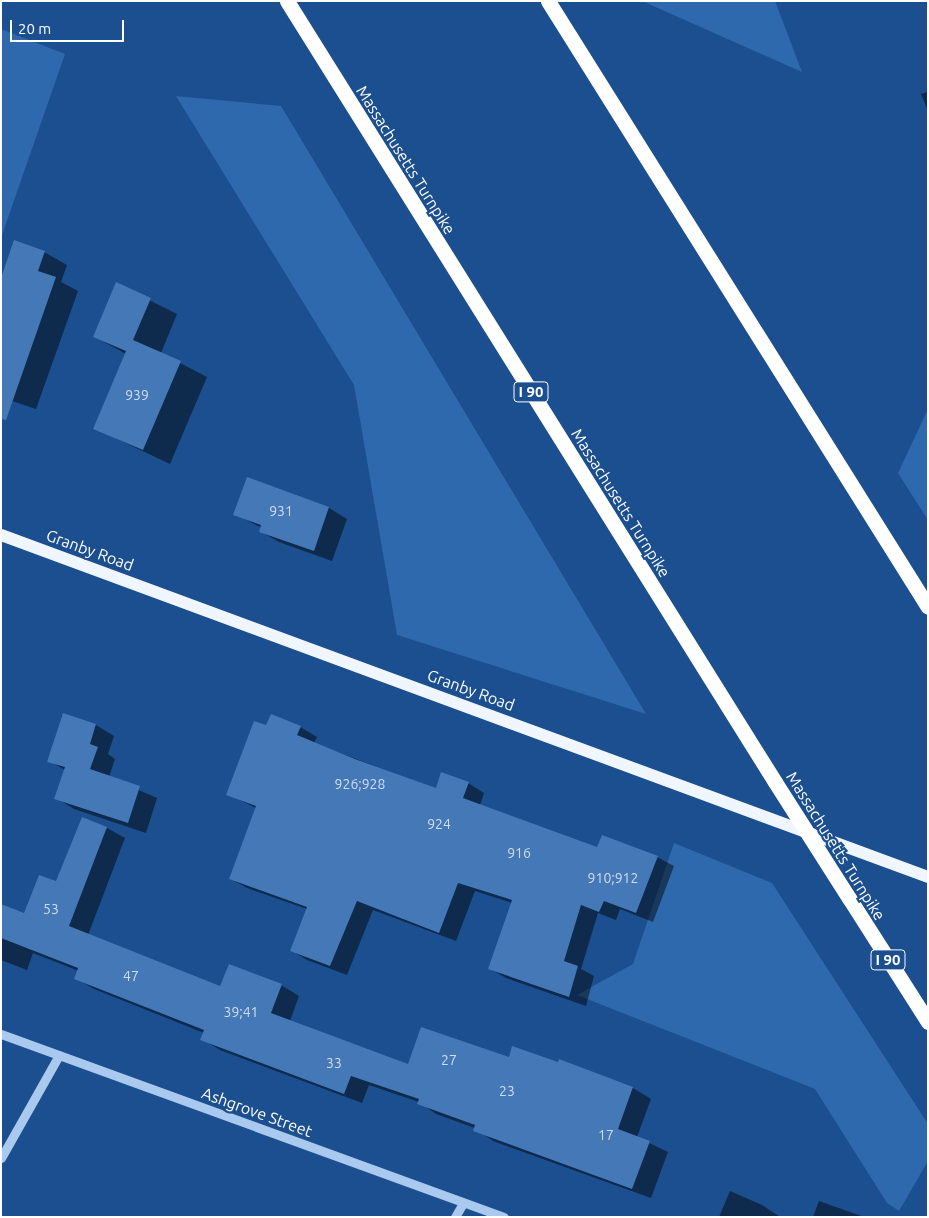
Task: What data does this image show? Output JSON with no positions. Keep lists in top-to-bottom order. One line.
{"streets":{"highway":["Massachusetts Turnpike","I 90"],"main road":["Granby Road"],"street":["Ashgrove Street"]},"house_numbers":["939","931","926;928","924","916","910;912","53","47","39;41","27","33","23","17"],"scale_bar":"20 m"}
